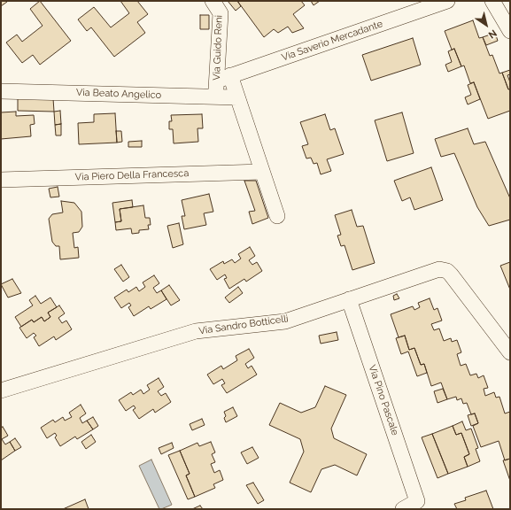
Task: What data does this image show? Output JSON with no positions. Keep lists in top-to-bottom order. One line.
{"streets":{"street":["Via Saverio Mercadante","Via Guido Reni","Via Beato Angelico","Via Piero Della Francesca","Via Sandro Botticelli","Via Pino Pascale"]},"crossings":[["Via Saverio Mercadante","Via Guido Reni"],["Via Guido Reni","Via Beato Angelico"],["Via Sandro Botticelli","Via Pino Pascale"]],"north":"bottom right"}
